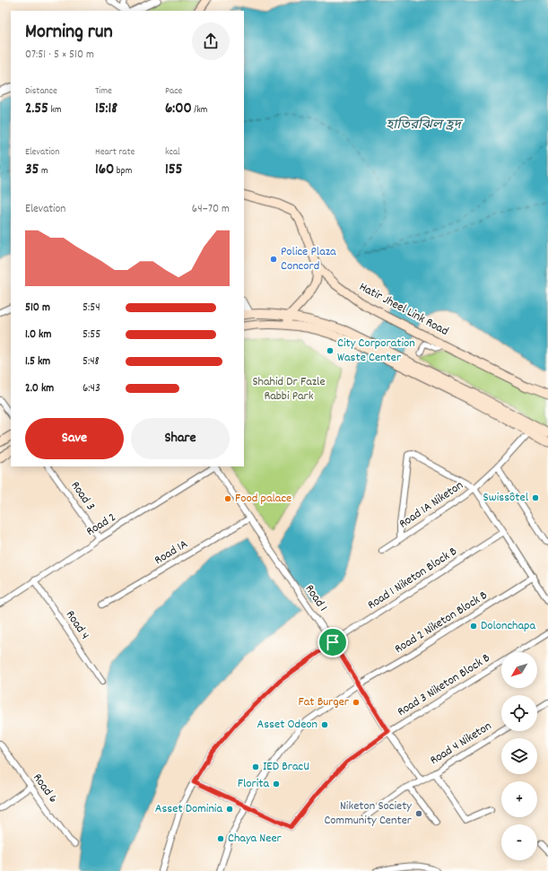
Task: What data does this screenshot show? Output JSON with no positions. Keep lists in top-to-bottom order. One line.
{"streets":{"main road":["Hatir Jheel Link Road"],"street":["Road 3","Road 1A Niketon","Road 2","Road 1A","Road 1 Niketon Block B","Road 1","Road 2 Niketon Block B","Road 4","Road 3 Niketon Block B","Road 4 Niketon","Road 6"]},"crossings":[["Road 3","Road 2"],["Road 2","Road 4"],["Road 1A","Road 1"],["Road 1 Niketon Block B","Road 1"],["Road 1","Road 2 Niketon Block B"],["Road 1","Road 3 Niketon Block B"],["Road 1","Road 4 Niketon"],["Road 2 Niketon Block B","Road 3 Niketon Block B"]],"water":["হাতিরঝিল হ্রদ"],"parks":["Shahid Dr Fazle Rabbi Park"],"places":["Police Plaza Concord","City Corporation Waste Center","Swissôtel","Food palace","Dolonchapa","Fat Burger","Asset Odeon","IED BracU","Florita","Asset Dominia","Niketon Society Community Center","Chaya Neer"],"north":"bottom left","page":{"heading":["Morning run","07:51 · 5 × 510 m"],"stats":[["Distance","2.55 km"],["Time","15:18"],["Pace","6:00 /km"],["Elevation","35 m"],["Heart rate","160 bpm"],["kcal","155"]],"chart":["Elevation","64–70 m"],"list":[{"name":"510 m","note":"5:54"},{"name":"1.0 km","note":"5:55"},{"name":"1.5 km","note":"5:48"},{"name":"2.0 km","note":"6:43"}],"buttons":["Save","Share"],"map_buttons":["+","−"]}}
